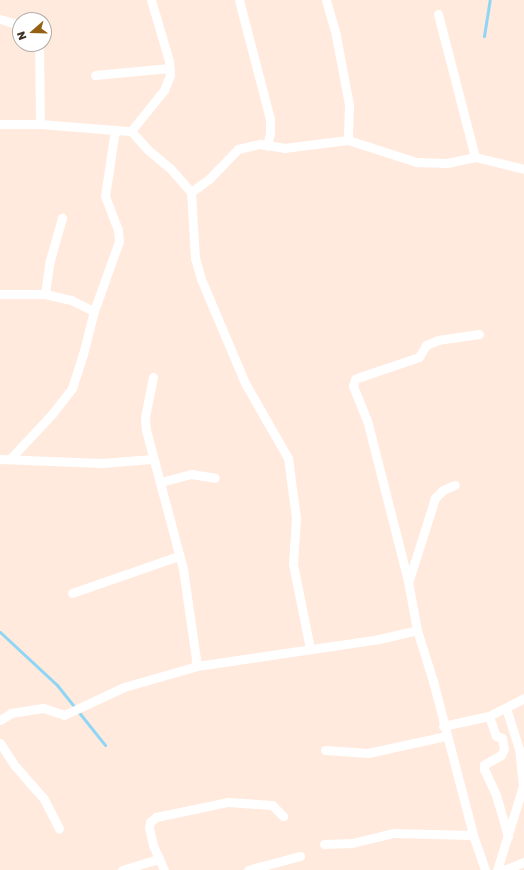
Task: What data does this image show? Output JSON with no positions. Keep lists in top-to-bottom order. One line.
{"north":"left"}
